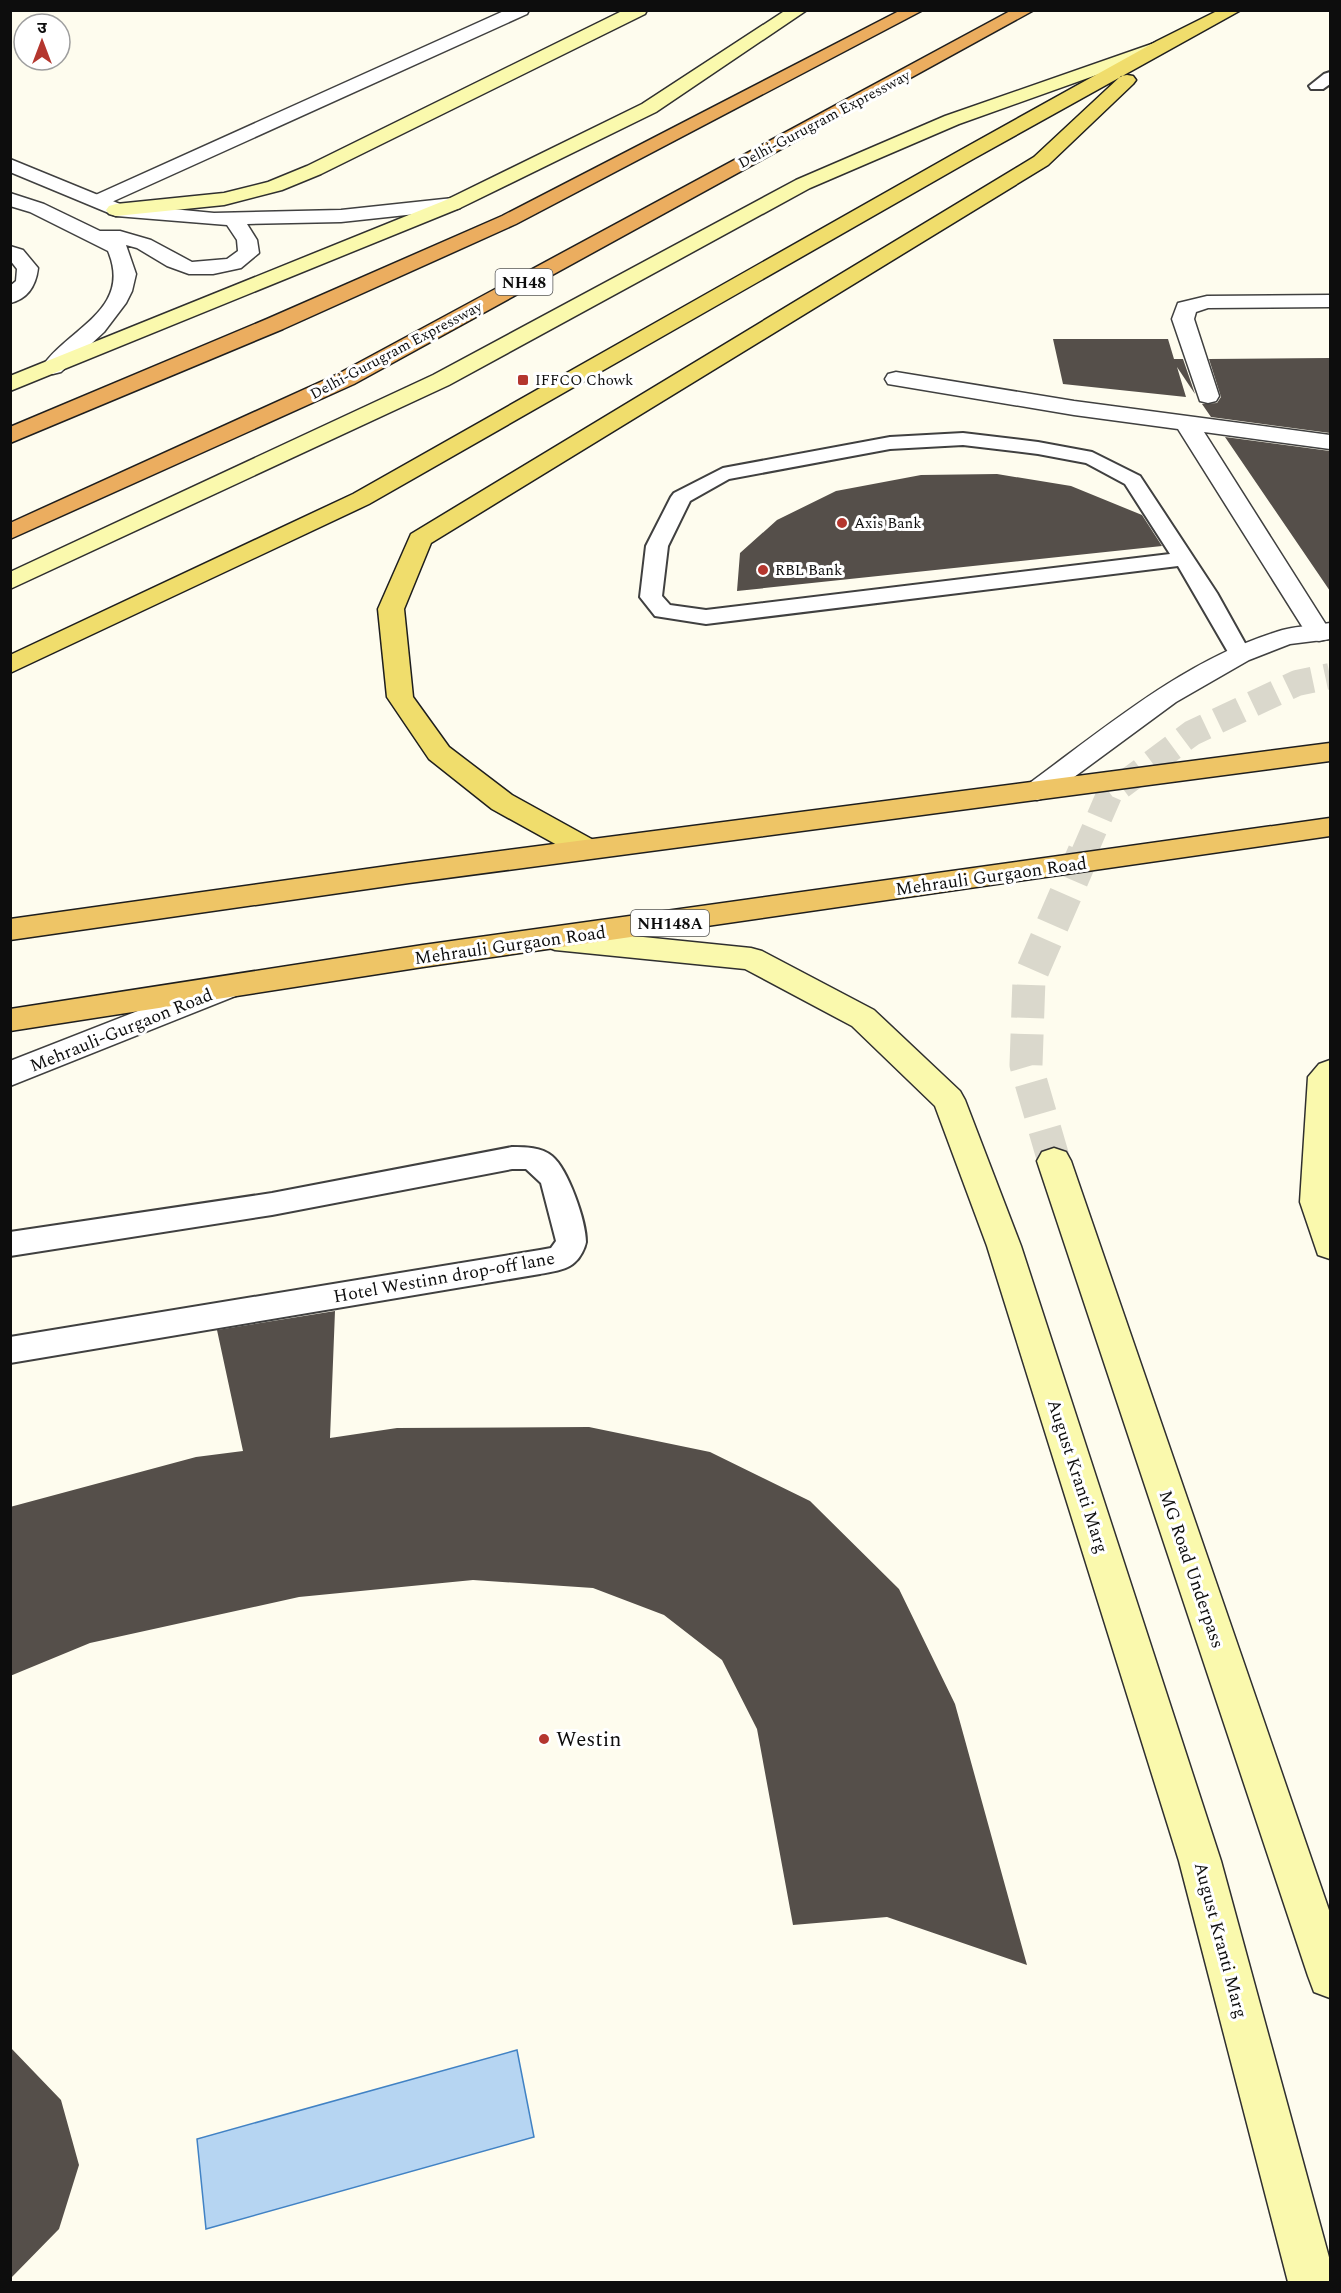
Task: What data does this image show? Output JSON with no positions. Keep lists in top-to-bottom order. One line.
{"streets":{"highway":["Delhi-Gurugram Expressway","NH48","Mehrauli Gurgaon Road","NH148A"],"main road":["August Kranti Marg","MG Road Underpass"],"street":["Mehrauli-Gurgaon Road"],"lane":["Hotel Westinn drop-off lane"]},"crossings":[["Mehrauli Gurgaon Road","Mehrauli-Gurgaon Road"],["Mehrauli Gurgaon Road","August Kranti Marg"]],"places":{"transit":["IFFCO Chowk"],"other":["Axis Bank","RBL Bank","Westin"]},"north":"top"}
